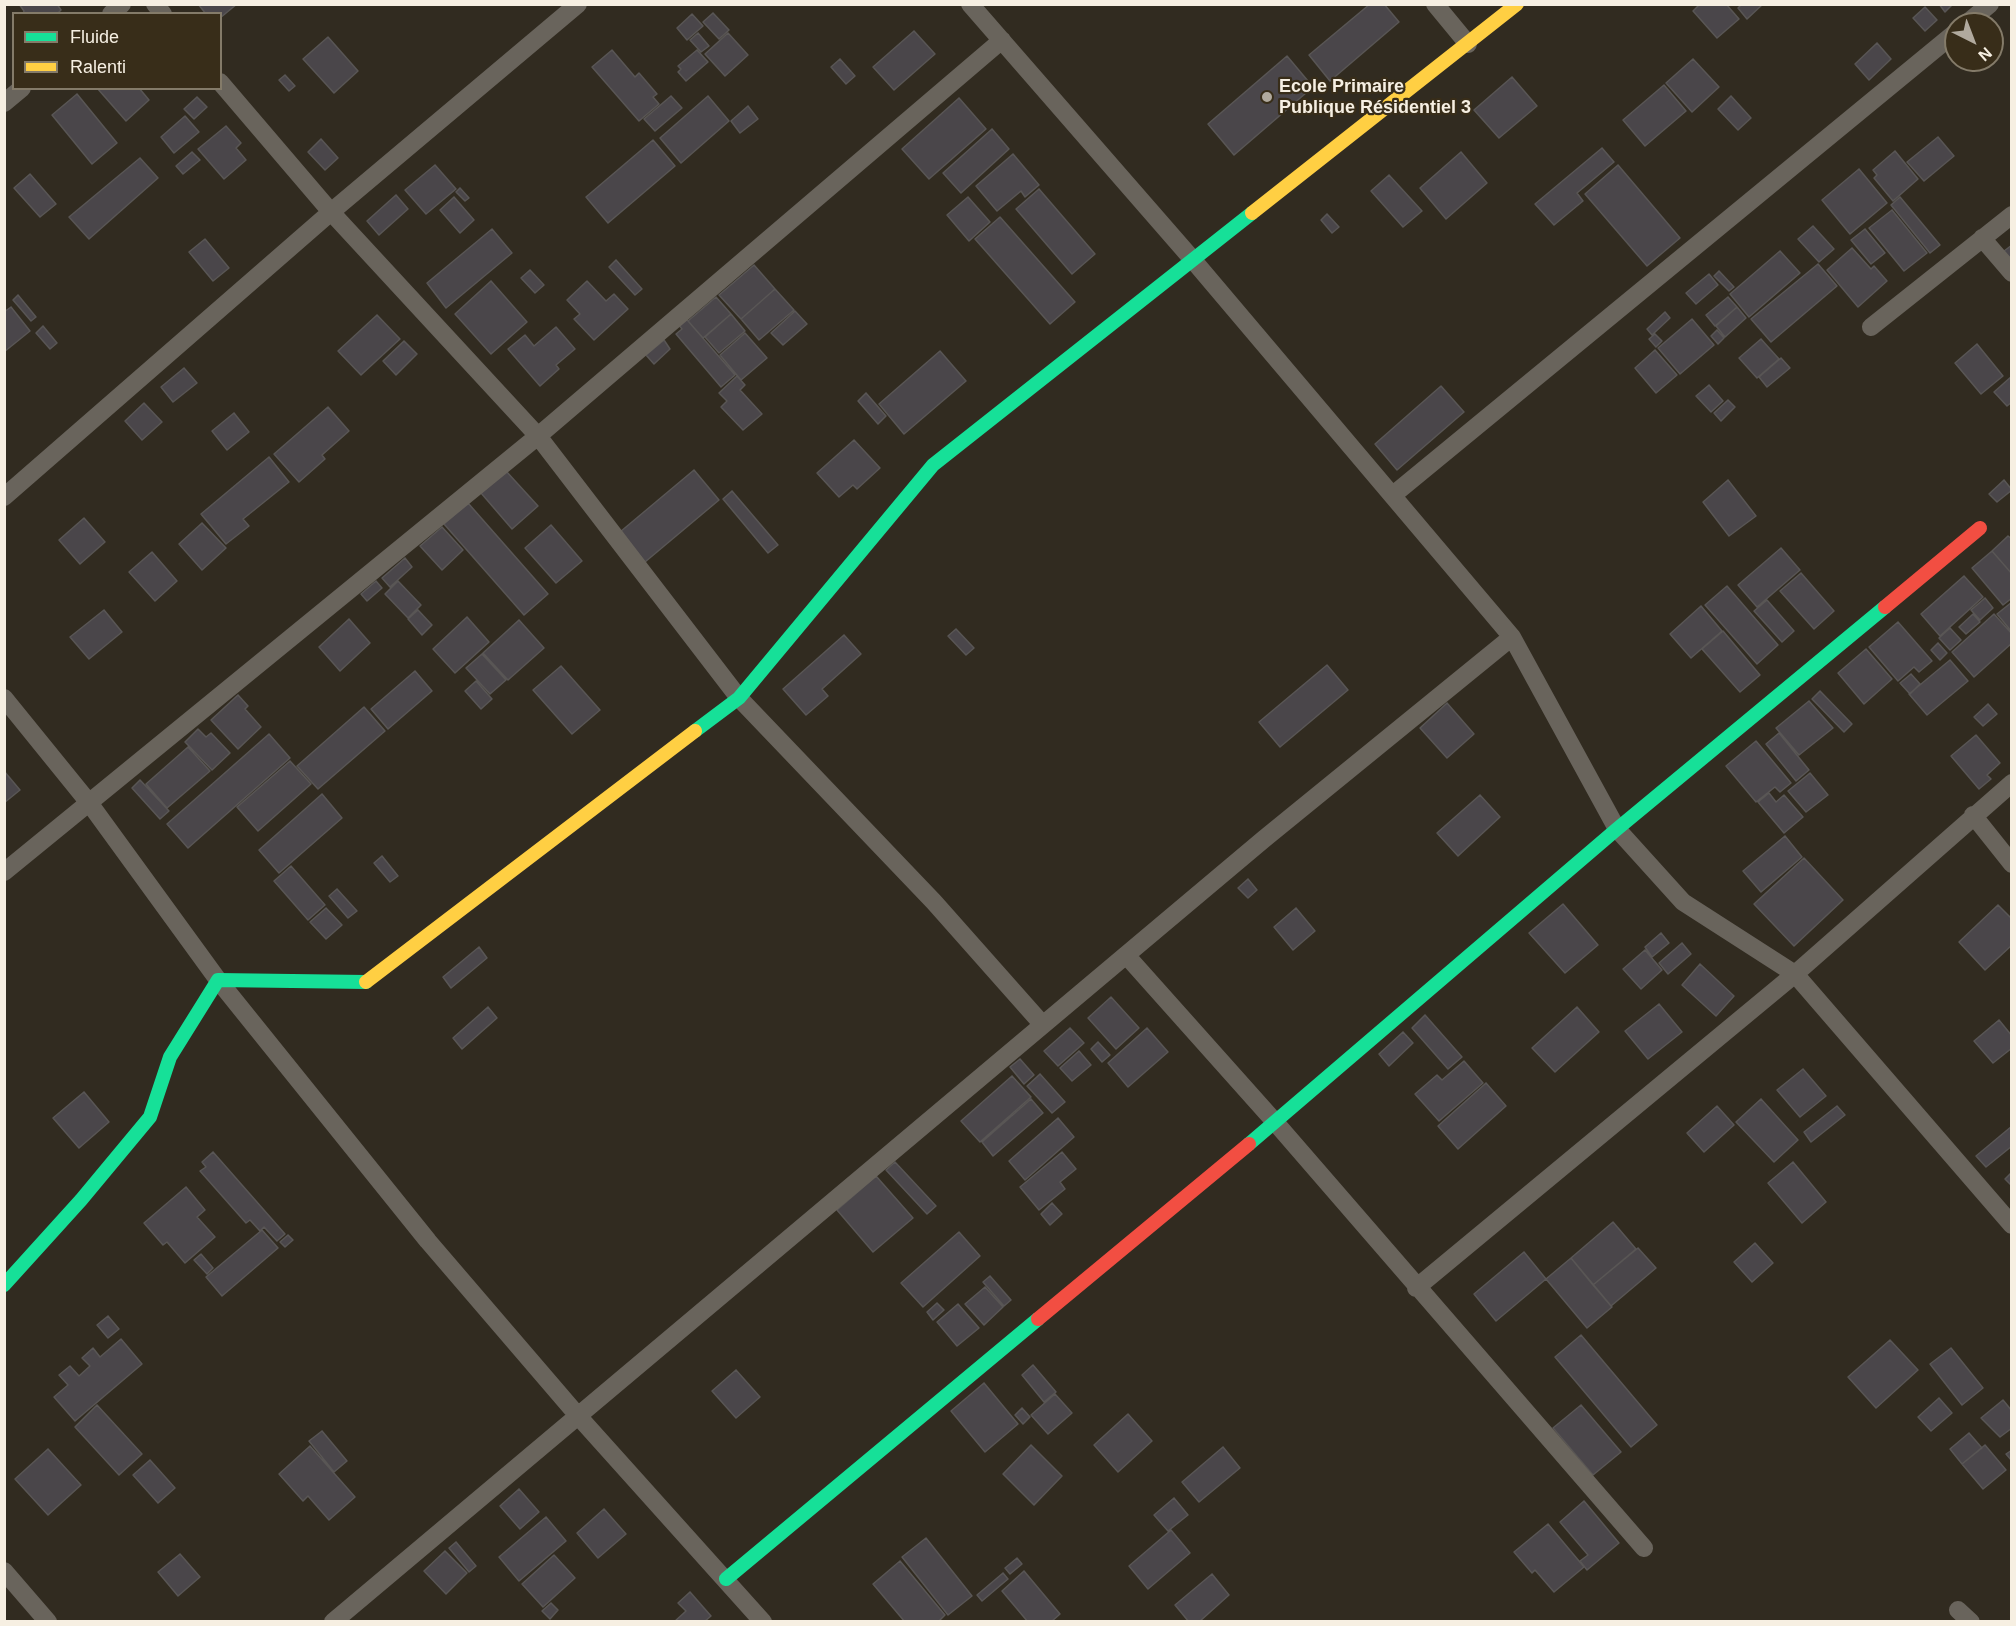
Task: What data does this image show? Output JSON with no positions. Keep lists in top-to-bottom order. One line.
{"places":["Ecole Primaire Publique Résidentiel 3"],"legend":["Fluide","Ralenti"],"north":"bottom right"}
